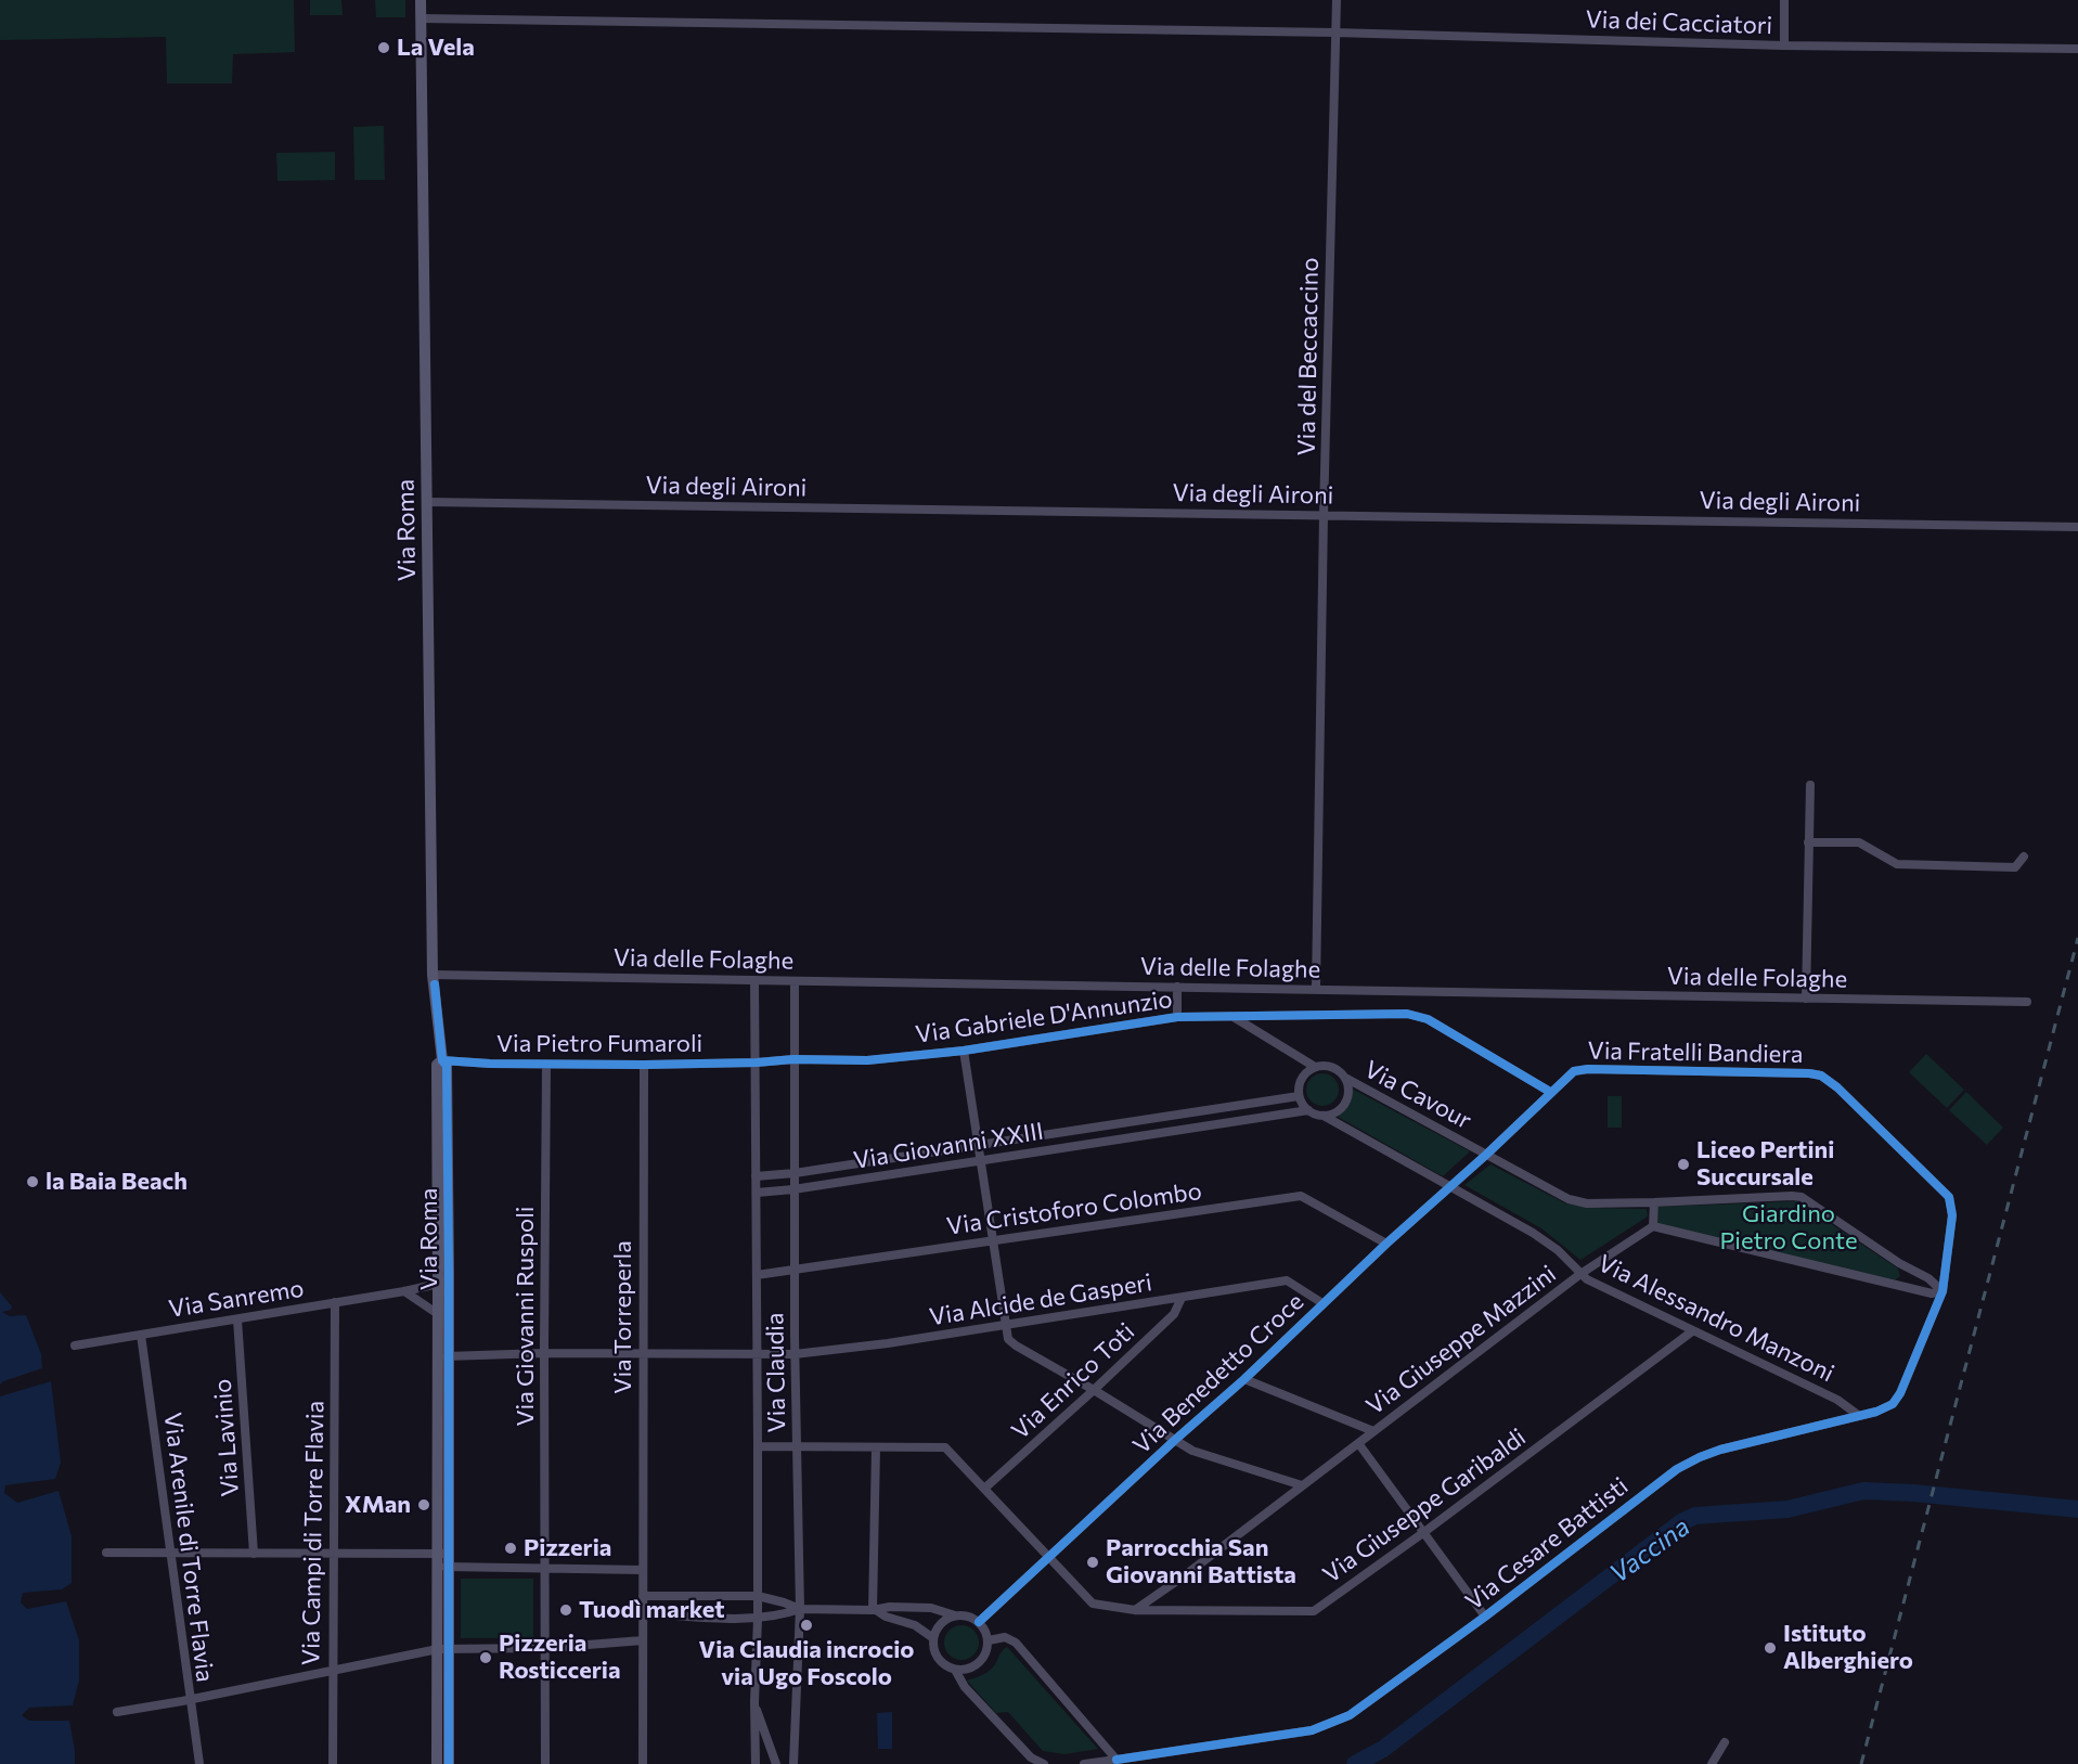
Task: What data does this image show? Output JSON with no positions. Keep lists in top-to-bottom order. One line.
{"streets":{"street":["Via dei Cacciatori","Via del Beccaccino","Via degli Aironi","Via Roma","Via delle Folaghe","Via Gabriele D'Annunzio","Via Pietro Fumaroli","Via Fratelli Bandiera","Via Cavour","Via Giovanni XXIII","Via Cristoforo Colombo","Via Sanremo","Via Alcide de Gasperi","Via Giovanni Ruspoli","Via Torreperla","Via Alessandro Manzoni","Via Giuseppe Mazzini","Via Claudia","Via Benedetto Croce","Via Enrico Toti","Via Lavinio","Via Giuseppe Garibaldi","Via Campi di Torre Flavia","Via Cesare Battisti","Via Arenile di Torre Flavia"]},"crossings":[["Via dei Cacciatori","Via del Beccaccino"],["Via dei Cacciatori","Via Roma"],["Via del Beccaccino","Via degli Aironi"],["Via del Beccaccino","Via delle Folaghe"],["Via degli Aironi","Via Roma"],["Via Roma","Via delle Folaghe"],["Via Roma","Via Pietro Fumaroli"],["Via Roma","Via Sanremo"],["Via Roma","Via Alcide de Gasperi"],["Via delle Folaghe","Via Claudia"],["Via Gabriele D'Annunzio","Via Pietro Fumaroli"],["Via Gabriele D'Annunzio","Via Fratelli Bandiera"],["Via Gabriele D'Annunzio","Via Claudia"],["Via Pietro Fumaroli","Via Giovanni Ruspoli"],["Via Pietro Fumaroli","Via Torreperla"],["Via Pietro Fumaroli","Via Claudia"],["Via Fratelli Bandiera","Via Cavour"],["Via Fratelli Bandiera","Via Benedetto Croce"],["Via Fratelli Bandiera","Via Cesare Battisti"],["Via Cavour","Via Giovanni XXIII"],["Via Cavour","Via Alessandro Manzoni"],["Via Cavour","Via Benedetto Croce"],["Via Cavour","Via Cesare Battisti"],["Via Giovanni XXIII","Via Alessandro Manzoni"],["Via Giovanni XXIII","Via Claudia"],["Via Cristoforo Colombo","Via Claudia"],["Via Cristoforo Colombo","Via Benedetto Croce"],["Via Sanremo","Via Lavinio"],["Via Sanremo","Via Campi di Torre Flavia"],["Via Sanremo","Via Arenile di Torre Flavia"],["Via Alcide de Gasperi","Via Giovanni Ruspoli"],["Via Alcide de Gasperi","Via Torreperla"],["Via Alcide de Gasperi","Via Claudia"],["Via Alcide de Gasperi","Via Benedetto Croce"],["Via Alcide de Gasperi","Via Enrico Toti"],["Via Alessandro Manzoni","Via Giuseppe Mazzini"],["Via Alessandro Manzoni","Via Benedetto Croce"],["Via Alessandro Manzoni","Via Giuseppe Garibaldi"],["Via Alessandro Manzoni","Via Cesare Battisti"],["Via Giuseppe Mazzini","Via Giuseppe Garibaldi"],["Via Claudia","Via Giuseppe Garibaldi"],["Via Benedetto Croce","Via Giuseppe Garibaldi"],["Via Enrico Toti","Via Giuseppe Garibaldi"]],"water":["Vaccina"],"parks":["Giardino Pietro Conte"],"places":["La Vela","Liceo Pertini Succursale","la Baia Beach","XMan","Pizzeria","Parrocchia San Giovanni Battista","Tuodì market","Via Claudia incrocio via Ugo Foscolo","Istituto Alberghiero","Pizzeria Rosticceria"]}
